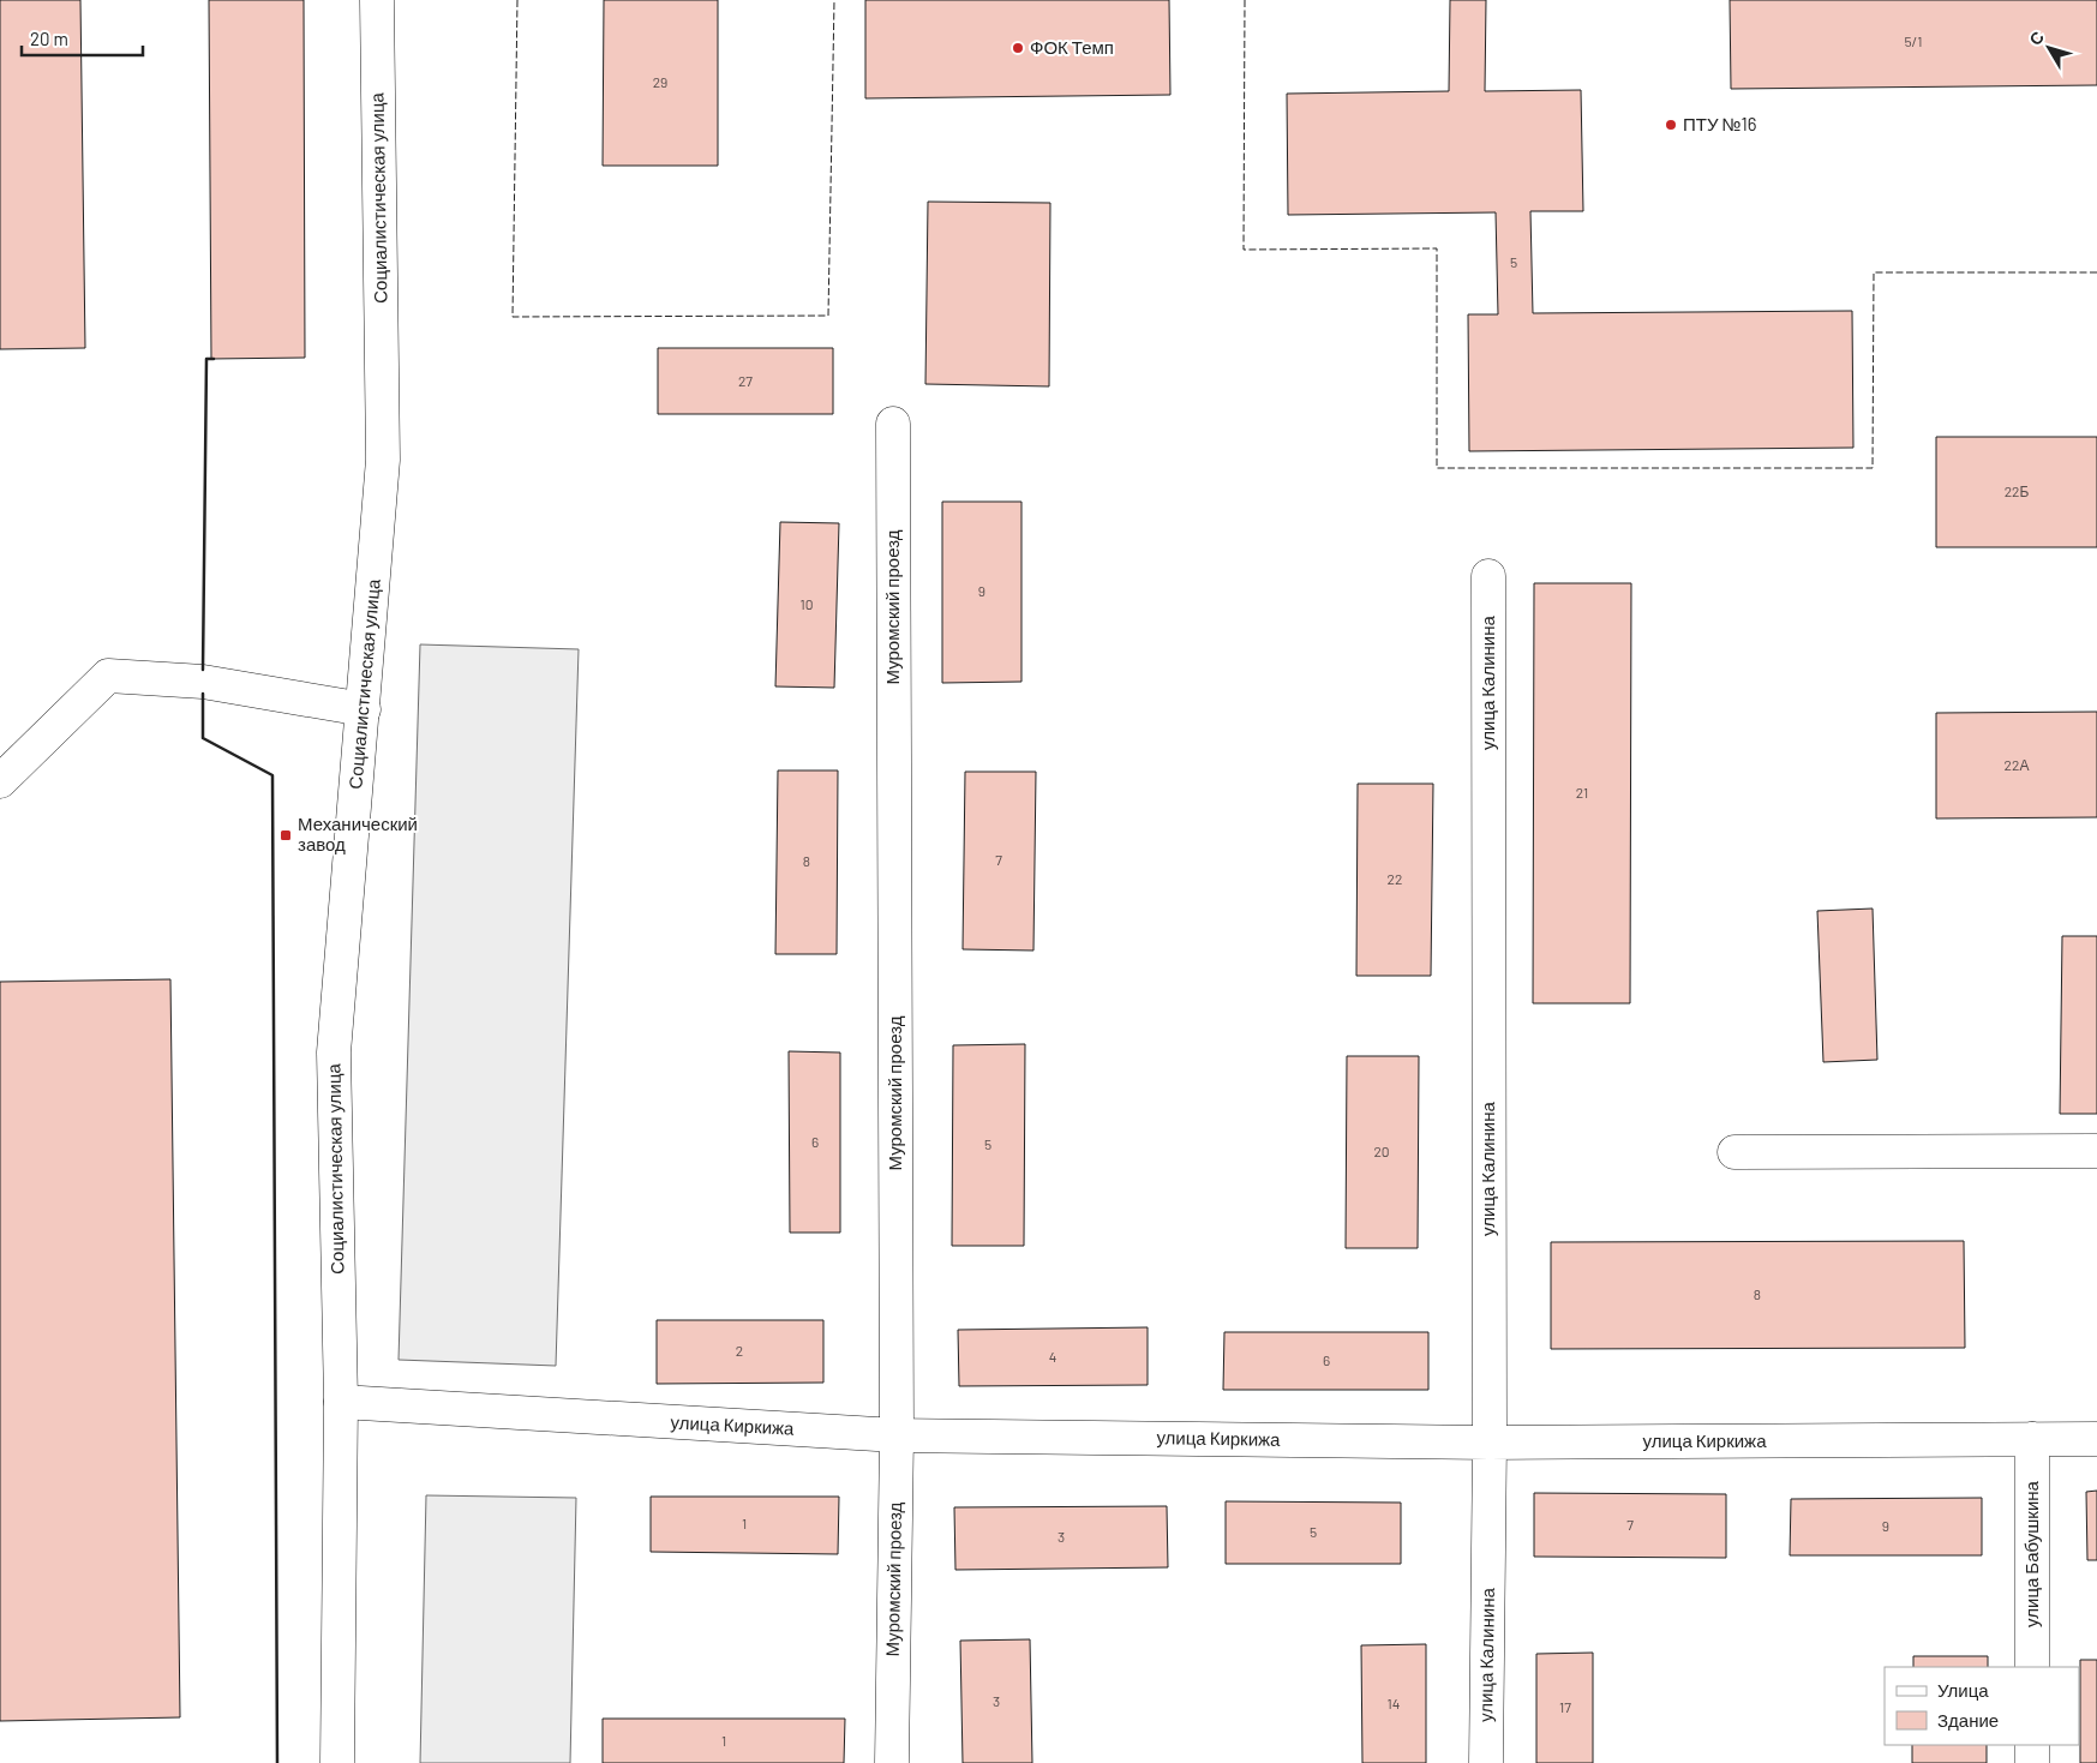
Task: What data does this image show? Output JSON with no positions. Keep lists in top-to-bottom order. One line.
{"streets":{"street":["Социалистическая улица","Муромский проезд","улица Калинина","улица Киркижа","улица Бабушкина"]},"crossings":[["Социалистическая улица","улица Киркижа"],["Муромский проезд","улица Киркижа"],["улица Калинина","улица Киркижа"],["улица Киркижа","улица Бабушкина"]],"places":{"other":["ФОК Темп","ПТУ №16"],"transit":["Механический завод"]},"house_numbers":["5/1","29","5","27","22Б","9","10","22А","21","7","8","22","6","5","20","8","2","4","6","1","7","9","5","3","3","14","17","1"],"legend":["Улица","Здание"],"scale_bar":"20 m","north":"top left"}
